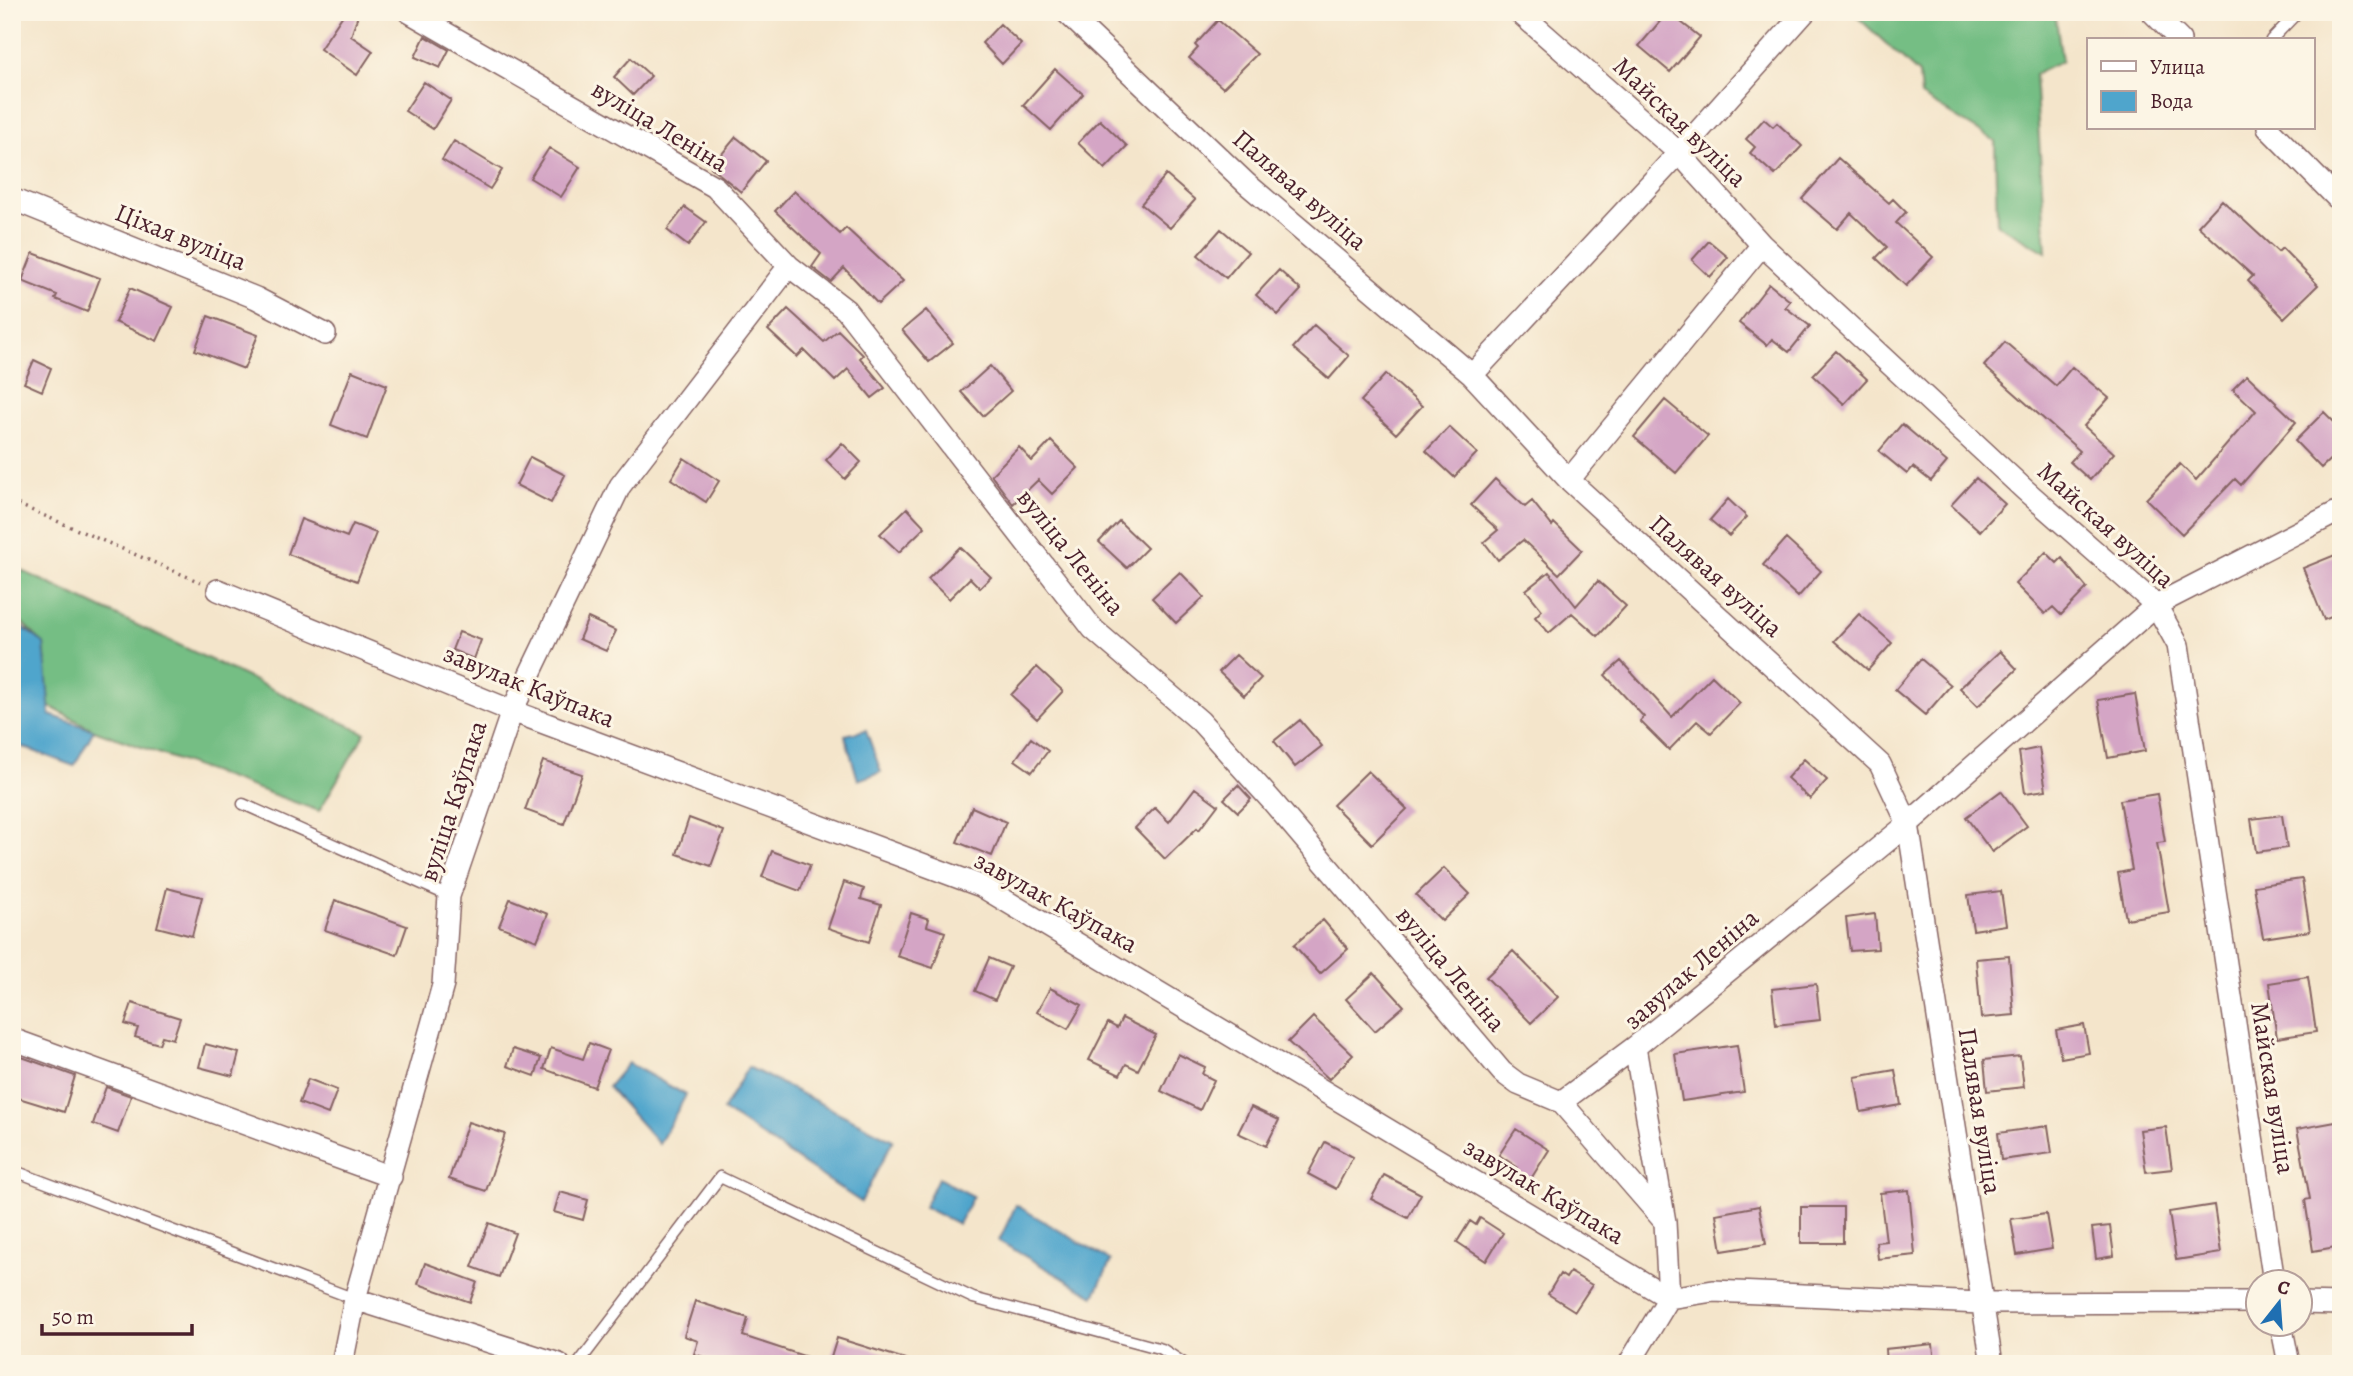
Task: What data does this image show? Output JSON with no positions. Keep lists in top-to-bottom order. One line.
{"streets":{"street":["Майская вуліца","вуліца Леніна","Палявая вуліца","Ціхая вуліца","завулак Каўпака","вуліца Каўпака","завулак Леніна"]},"crossings":[["Майская вуліца","завулак Леніна"],["вуліца Леніна","вуліца Каўпака"],["вуліца Леніна","завулак Леніна"],["Палявая вуліца","завулак Леніна"],["завулак Каўпака","вуліца Каўпака"],["завулак Каўпака","завулак Леніна"]],"legend":["Улица","Вода"],"scale_bar":"50 m","north":"top"}
